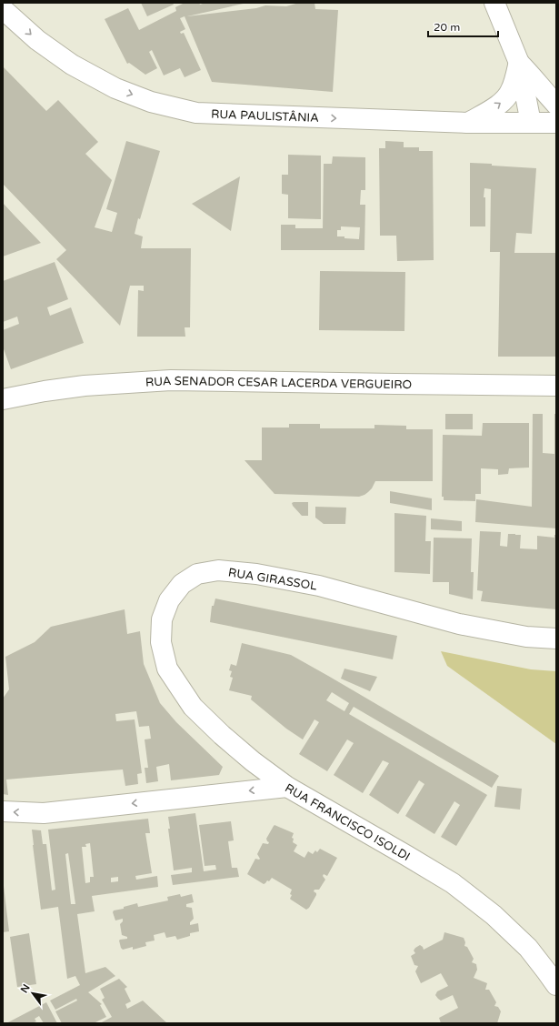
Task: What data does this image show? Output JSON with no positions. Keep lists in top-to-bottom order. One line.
{"streets":{"street":["RUA PAULISTÂNIA","RUA SENADOR CESAR LACERDA VERGUEIRO","RUA GIRASSOL","RUA FRANCISCO ISOLDI"]},"crossings":[["RUA GIRASSOL","RUA FRANCISCO ISOLDI"]],"one_way":["RUA PAULISTÂNIA","RUA FRANCISCO ISOLDI"],"scale_bar":"20 m","north":"top left"}
